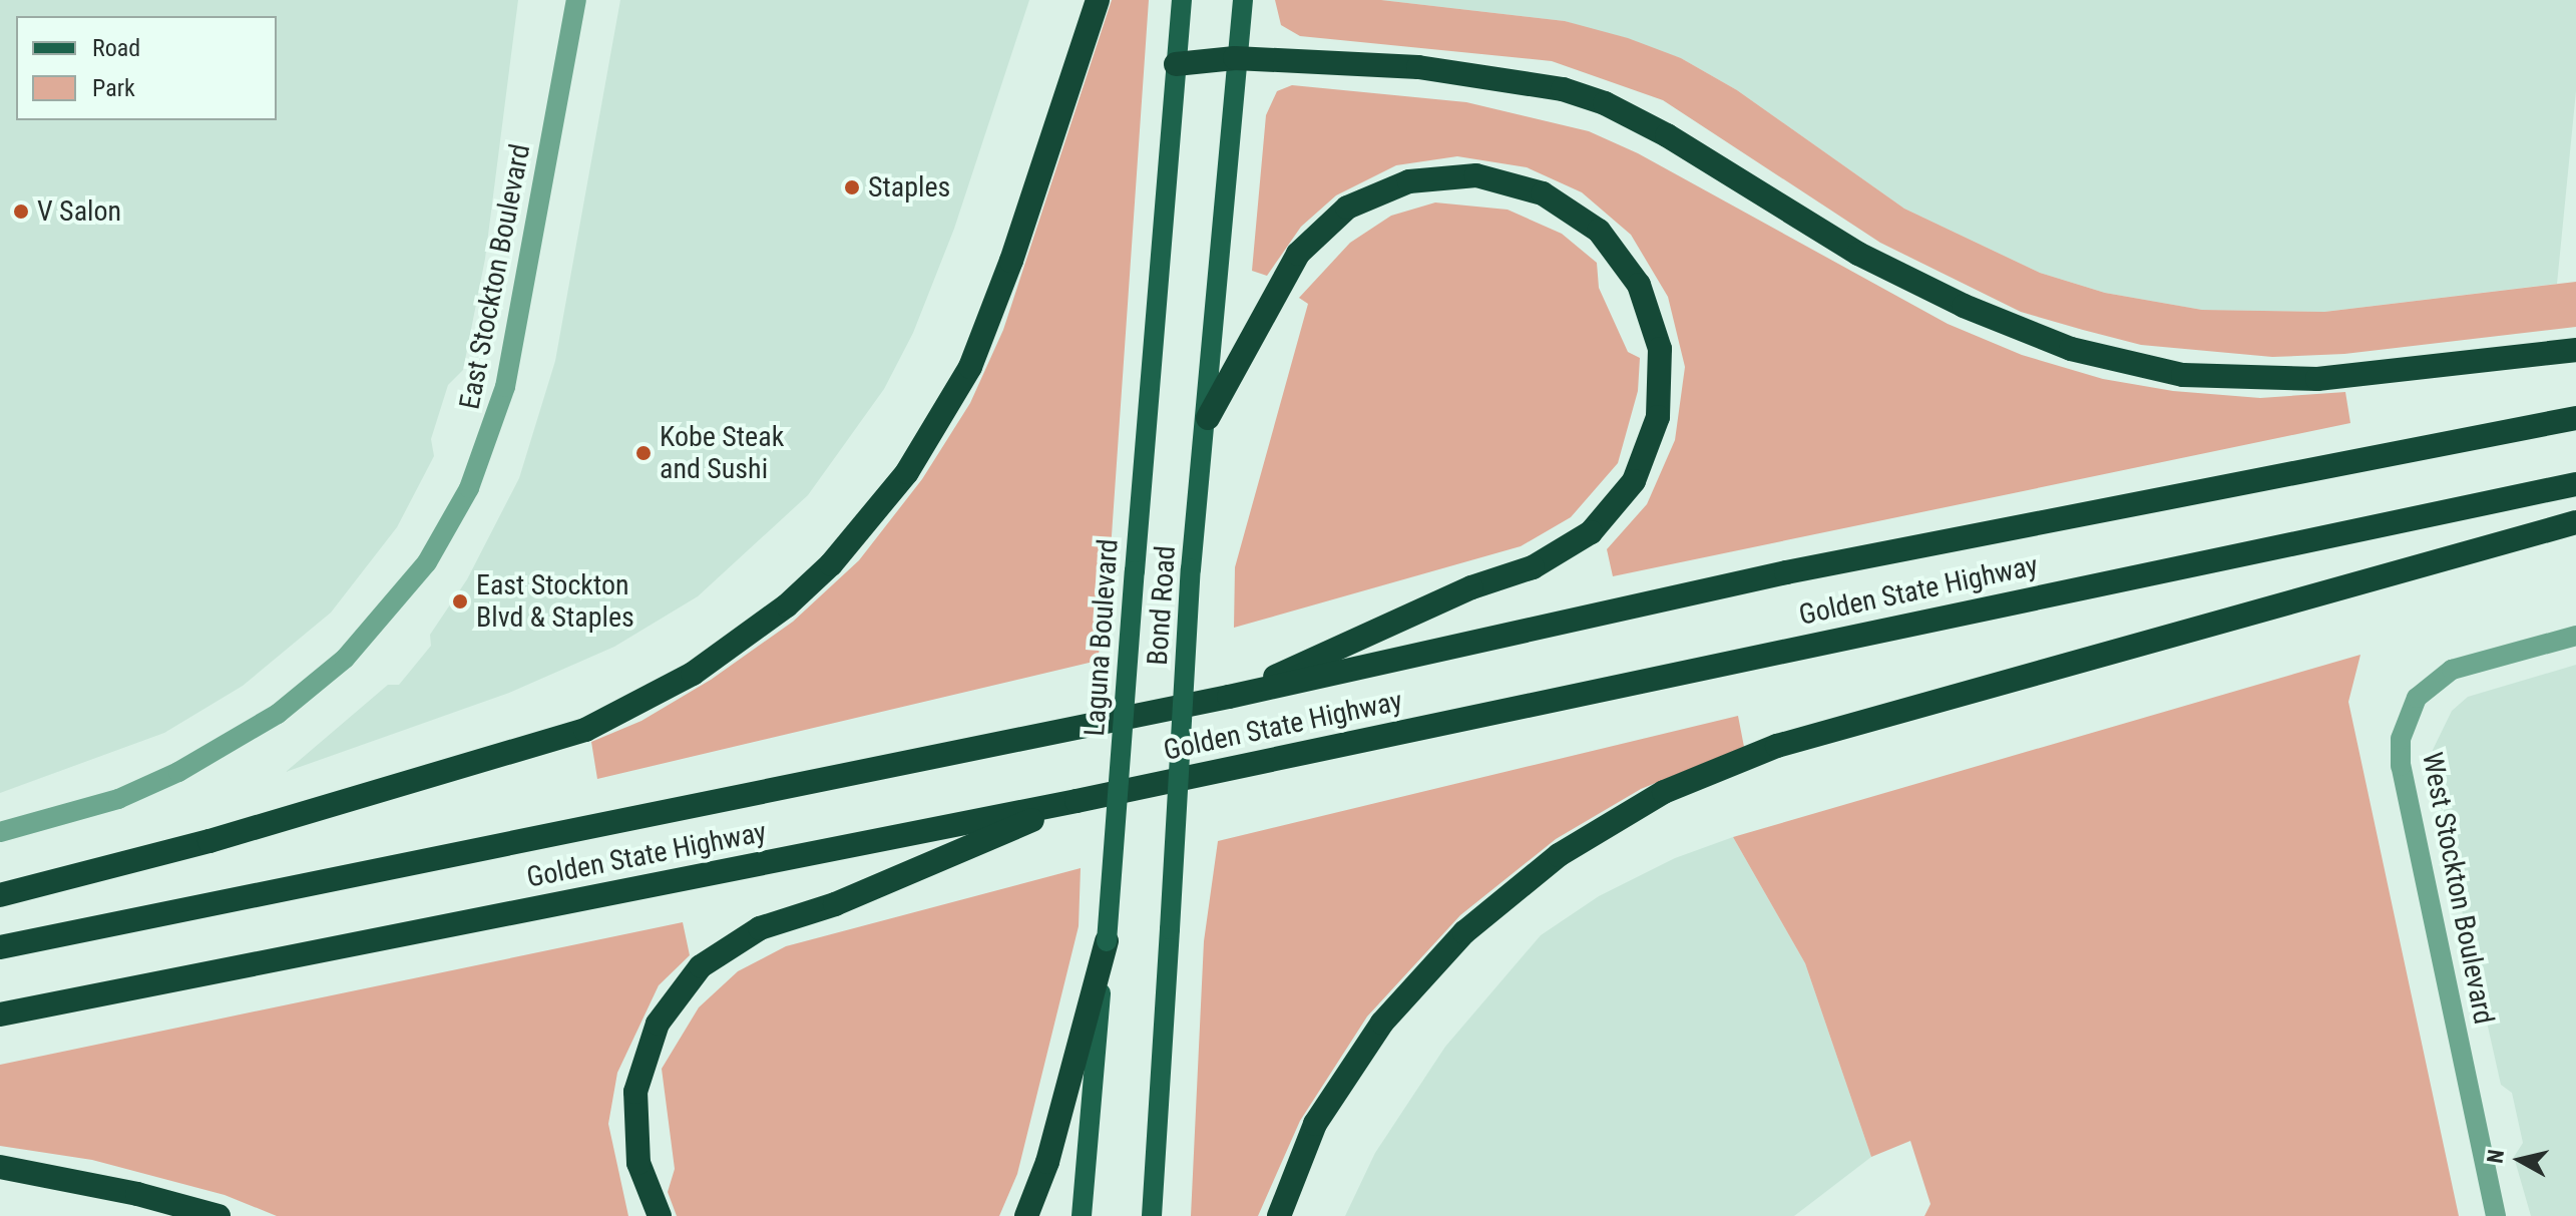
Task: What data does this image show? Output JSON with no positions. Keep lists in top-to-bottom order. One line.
{"streets":{"highway":["Golden State Highway"],"main road":["Bond Road","Laguna Boulevard"],"street":["East Stockton Boulevard","West Stockton Boulevard"]},"places":["Staples","V Salon","Kobe Steak and Sushi","East Stockton Blvd & Staples"],"legend":["Road","Park"],"north":"left"}
